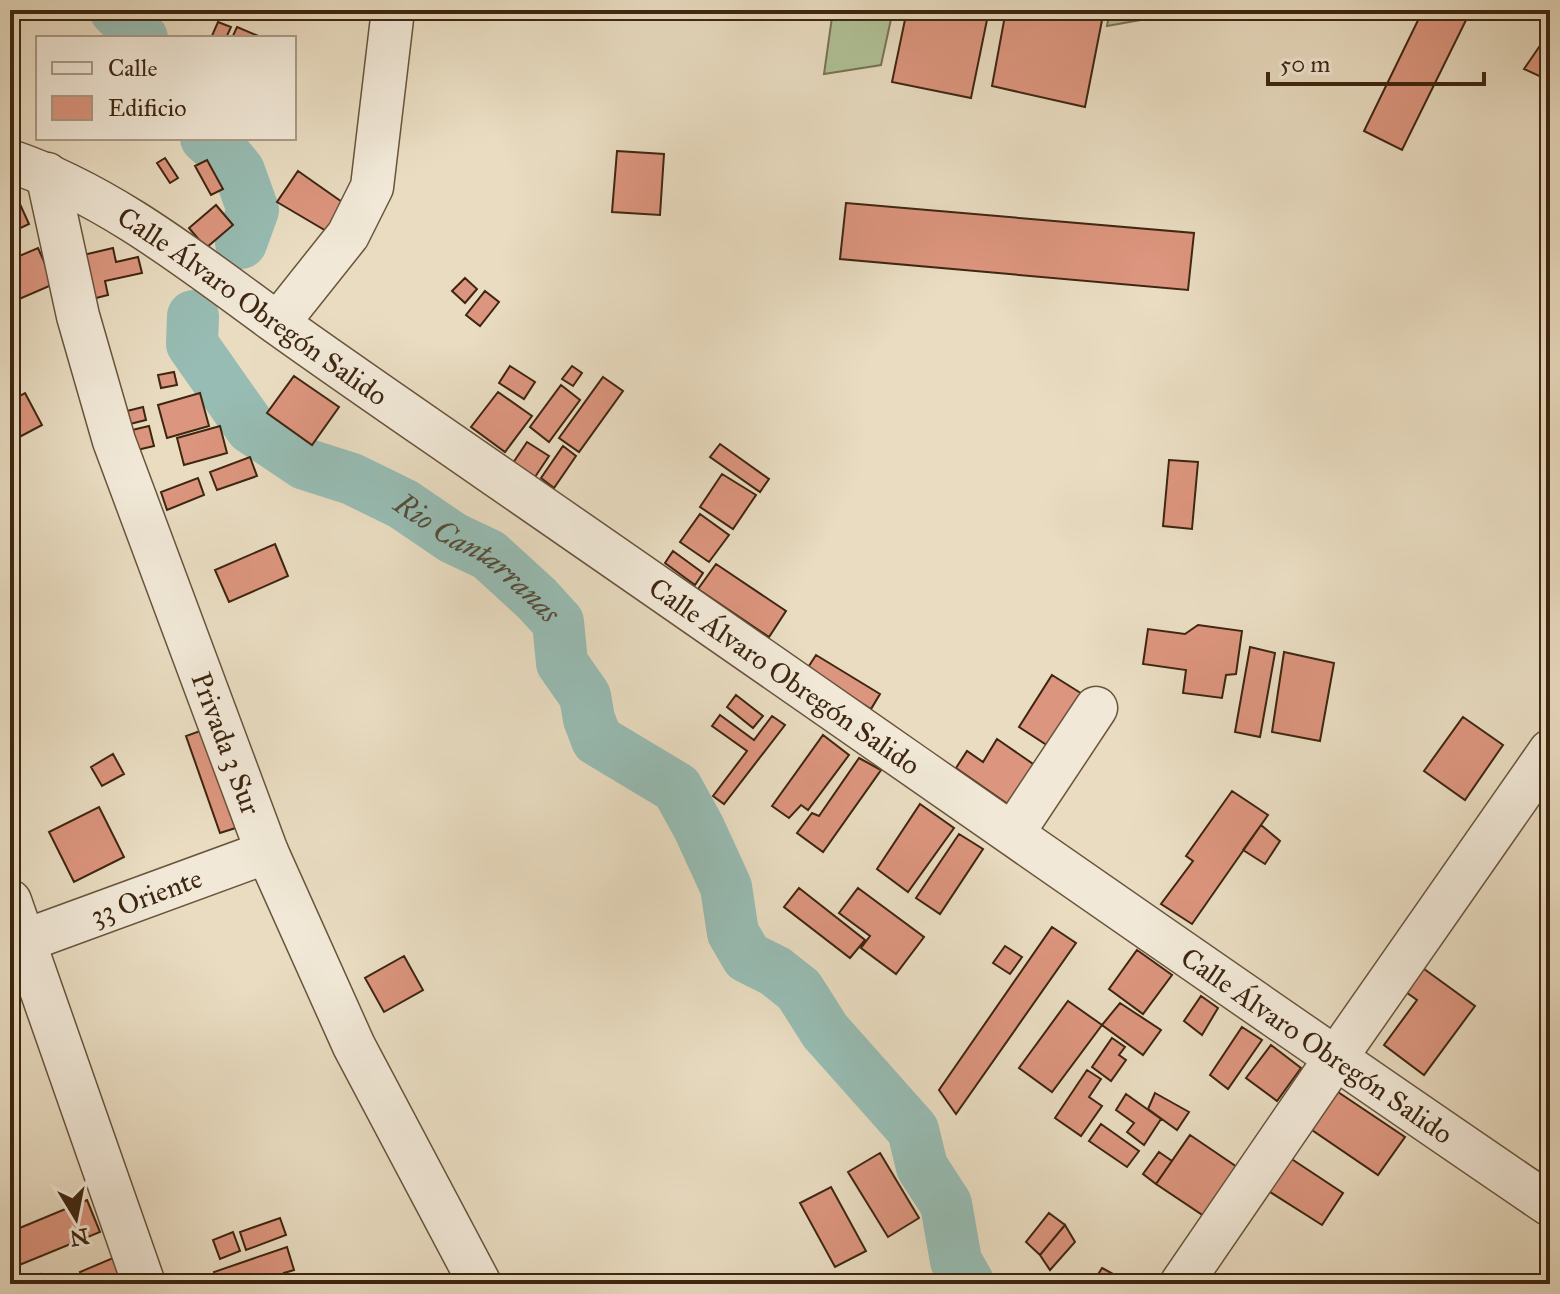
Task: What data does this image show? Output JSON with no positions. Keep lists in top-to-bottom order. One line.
{"streets":{"street":["Calle Álvaro Obregón Salido","Privada 3 Sur","33 Oriente"]},"crossings":[["Calle Álvaro Obregón Salido","Privada 3 Sur"],["Privada 3 Sur","33 Oriente"]],"water":["Rio Cantarranas"],"legend":["Calle","Edificio"],"scale_bar":"50 m","north":"bottom"}
